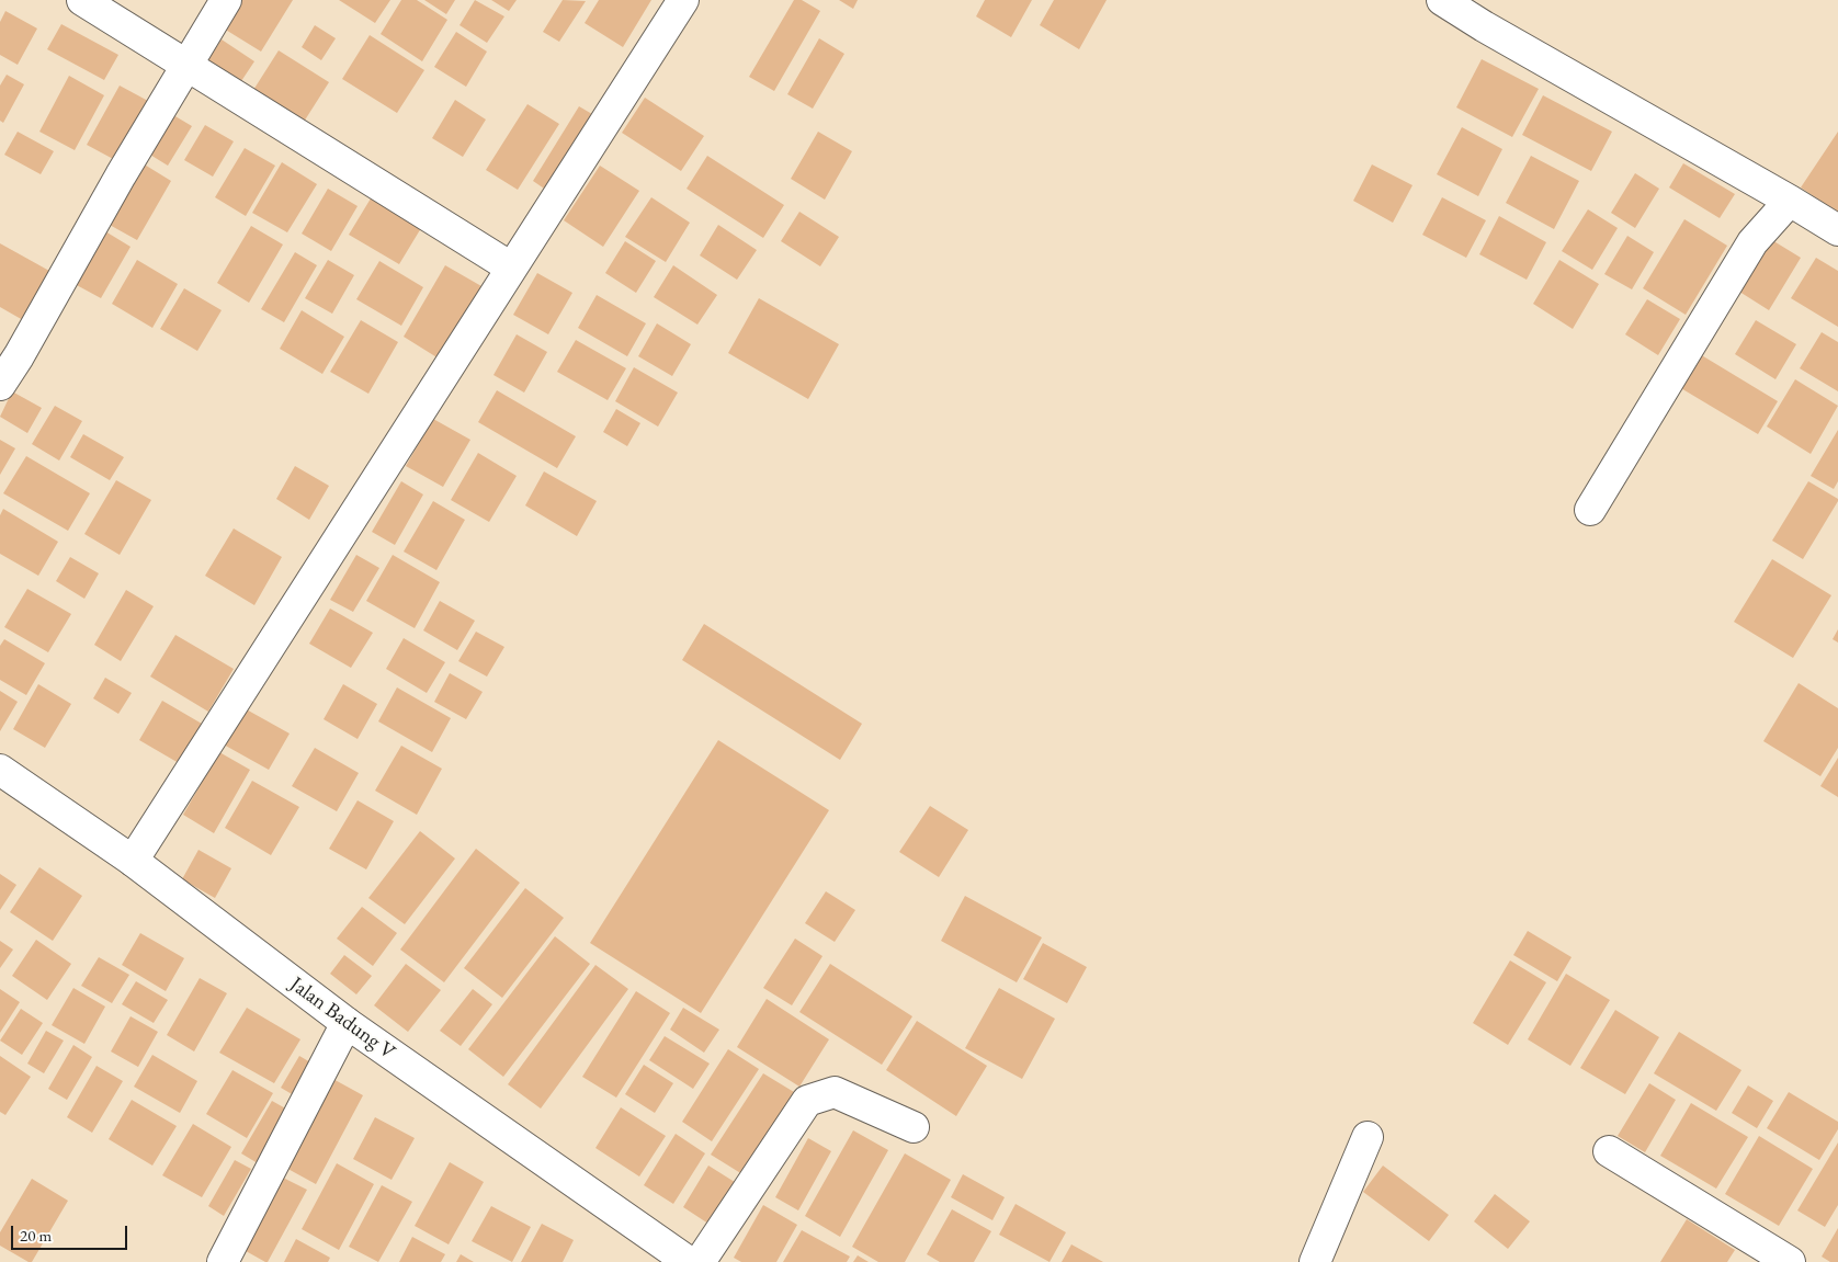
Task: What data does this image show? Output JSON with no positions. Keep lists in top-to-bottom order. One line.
{"streets":{"street":["Jalan Badung V"]},"scale_bar":"20 m"}
